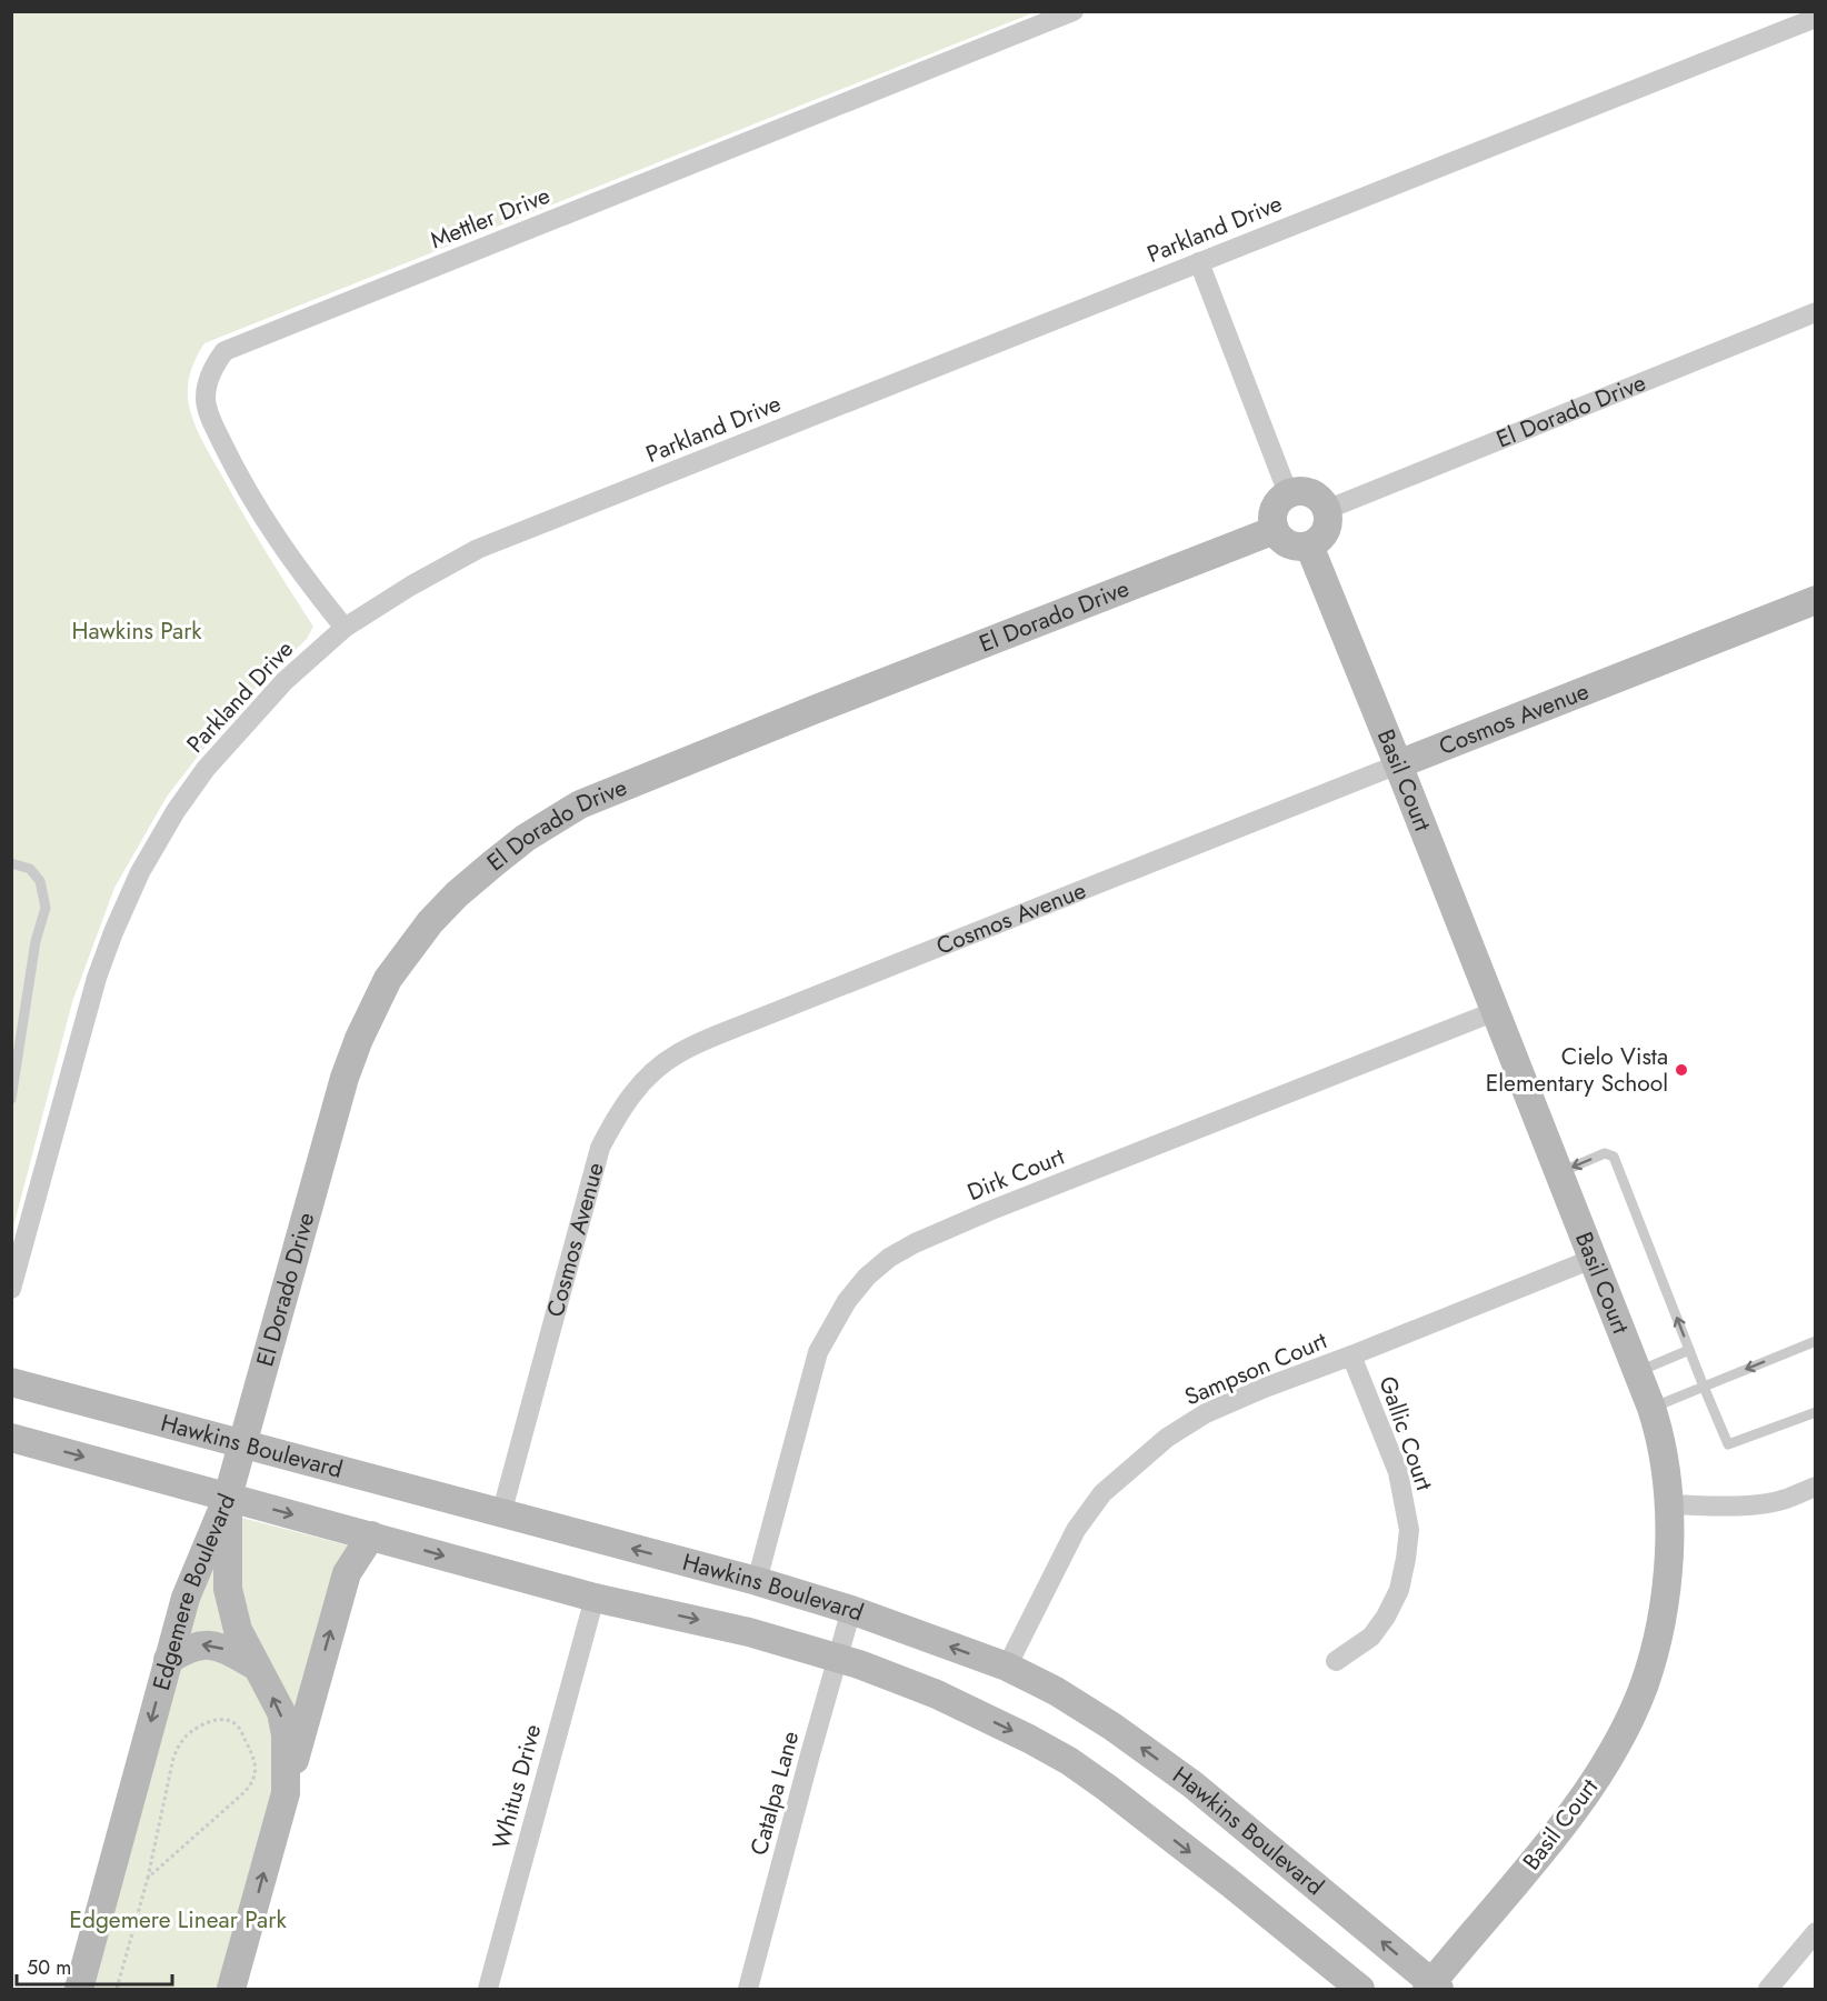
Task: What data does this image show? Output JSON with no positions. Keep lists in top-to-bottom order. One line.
{"streets":{"main road":["El Dorado Drive","Cosmos Avenue","Basil Court","Hawkins Boulevard","Edgemere Boulevard"],"street":["Mettler Drive","Parkland Drive","Dirk Court","Sampson Court","Gallic Court","Whitus Drive","Catalpa Lane"]},"crossings":[["Mettler Drive","Parkland Drive"],["El Dorado Drive","Basil Court"],["El Dorado Drive","Hawkins Boulevard"],["El Dorado Drive","Edgemere Boulevard"],["Cosmos Avenue","Basil Court"],["Cosmos Avenue","Hawkins Boulevard"],["Basil Court","Dirk Court"],["Basil Court","Sampson Court"],["Basil Court","Hawkins Boulevard"],["Dirk Court","Hawkins Boulevard"],["Sampson Court","Gallic Court"],["Sampson Court","Hawkins Boulevard"],["Hawkins Boulevard","Edgemere Boulevard"],["Hawkins Boulevard","Whitus Drive"],["Hawkins Boulevard","Catalpa Lane"]],"parks":["Hawkins Park","Edgemere Linear Park"],"places":["Cielo Vista Elementary School"],"scale_bar":"50 m"}
